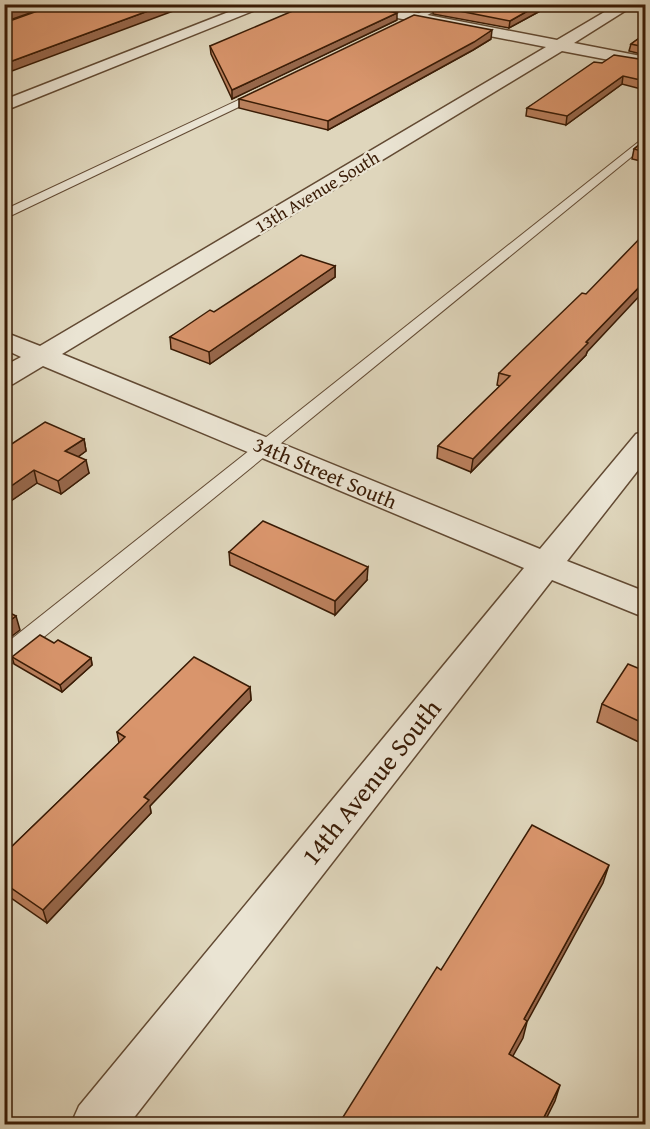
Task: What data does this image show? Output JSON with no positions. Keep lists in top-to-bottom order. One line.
{"streets":{"street":["13th Avenue South","34th Street South","14th Avenue South"]},"crossings":[["13th Avenue South","34th Street South"],["34th Street South","14th Avenue South"]]}
